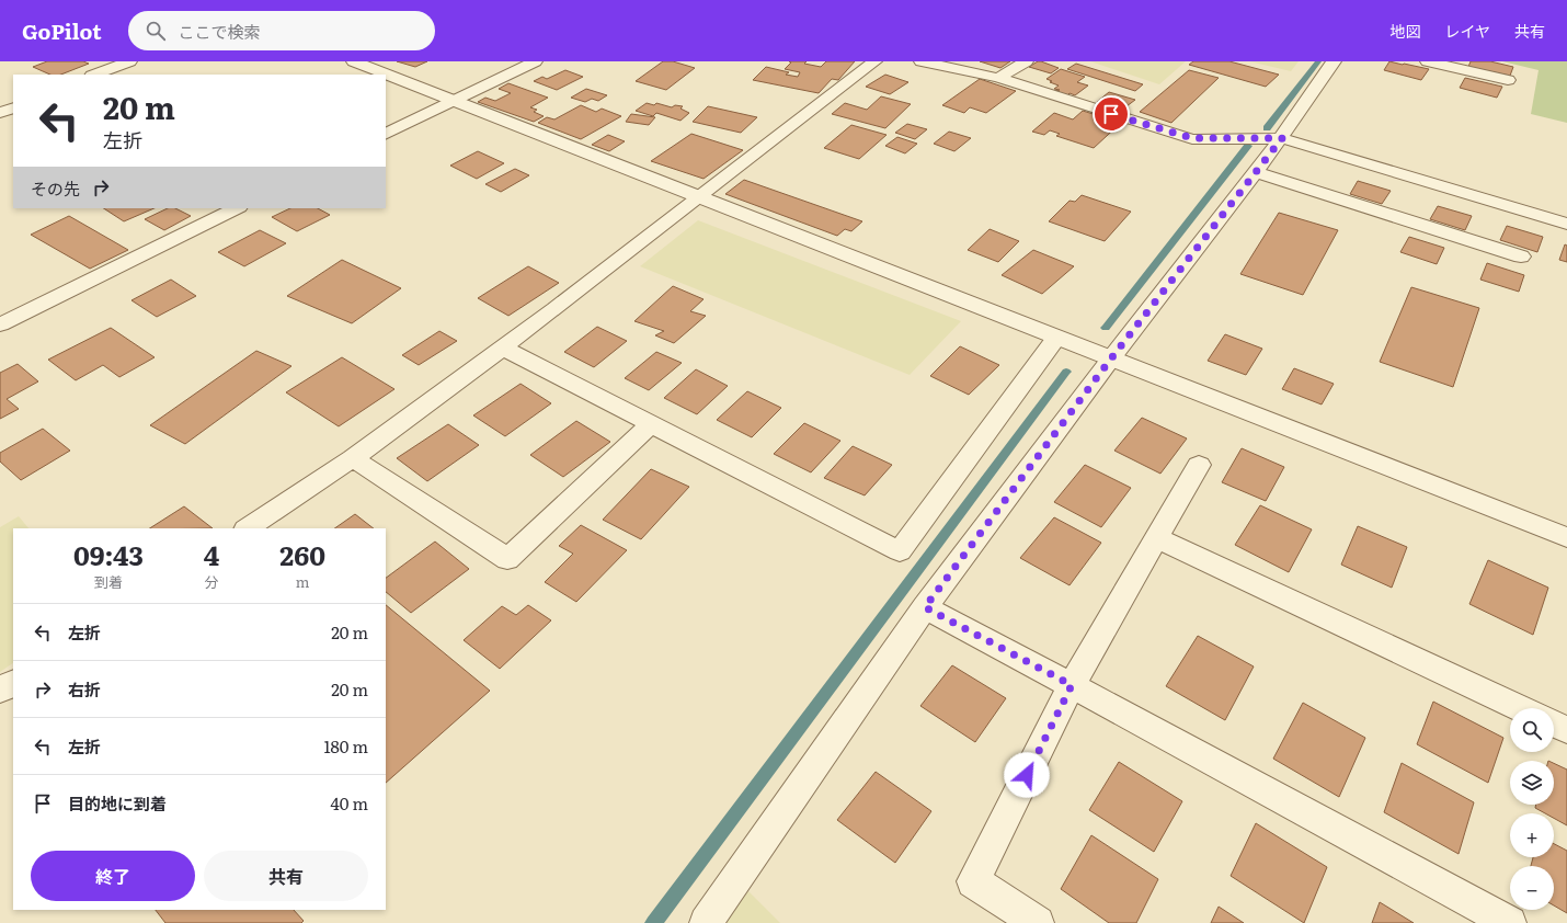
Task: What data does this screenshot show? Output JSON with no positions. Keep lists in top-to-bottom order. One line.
{"page":{"header":"GoPilot","search":"ここで検索","nav":["地図","レイヤ","共有"],"turn":["20 m","左折"],"then":"その先","eta":["09:43","到着","4","分","260","m"],"list":[{"name":"左折","value":"20 m"},{"name":"右折","value":"20 m"},{"name":"左折","value":"180 m"},{"name":"目的地に到着","value":"40 m"}],"map_buttons":["+","−"],"buttons":["終了","共有"]}}
